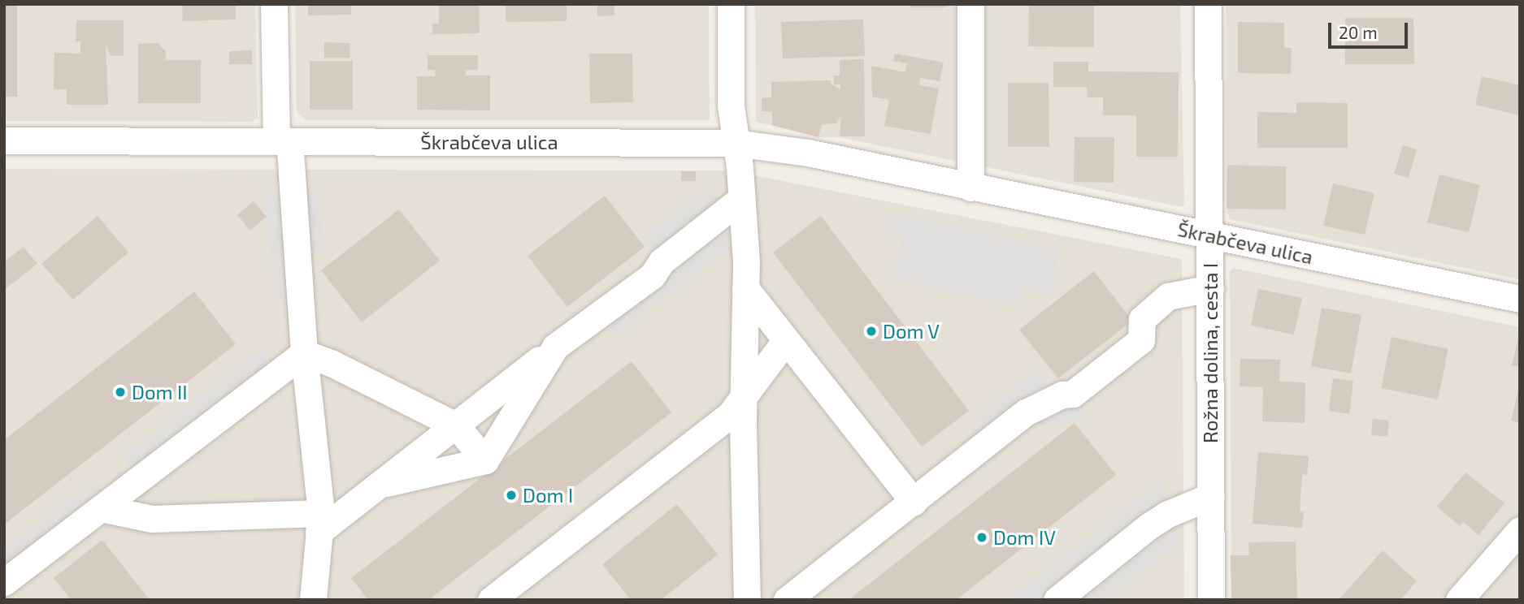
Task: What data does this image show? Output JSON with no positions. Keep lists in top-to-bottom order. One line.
{"streets":{"street":["Škrabčeva ulica","Rožna dolina, cesta I"]},"crossings":[["Škrabčeva ulica","Rožna dolina, cesta I"]],"places":["Dom V","Dom II","Dom I","Dom IV"],"scale_bar":"20 m"}
